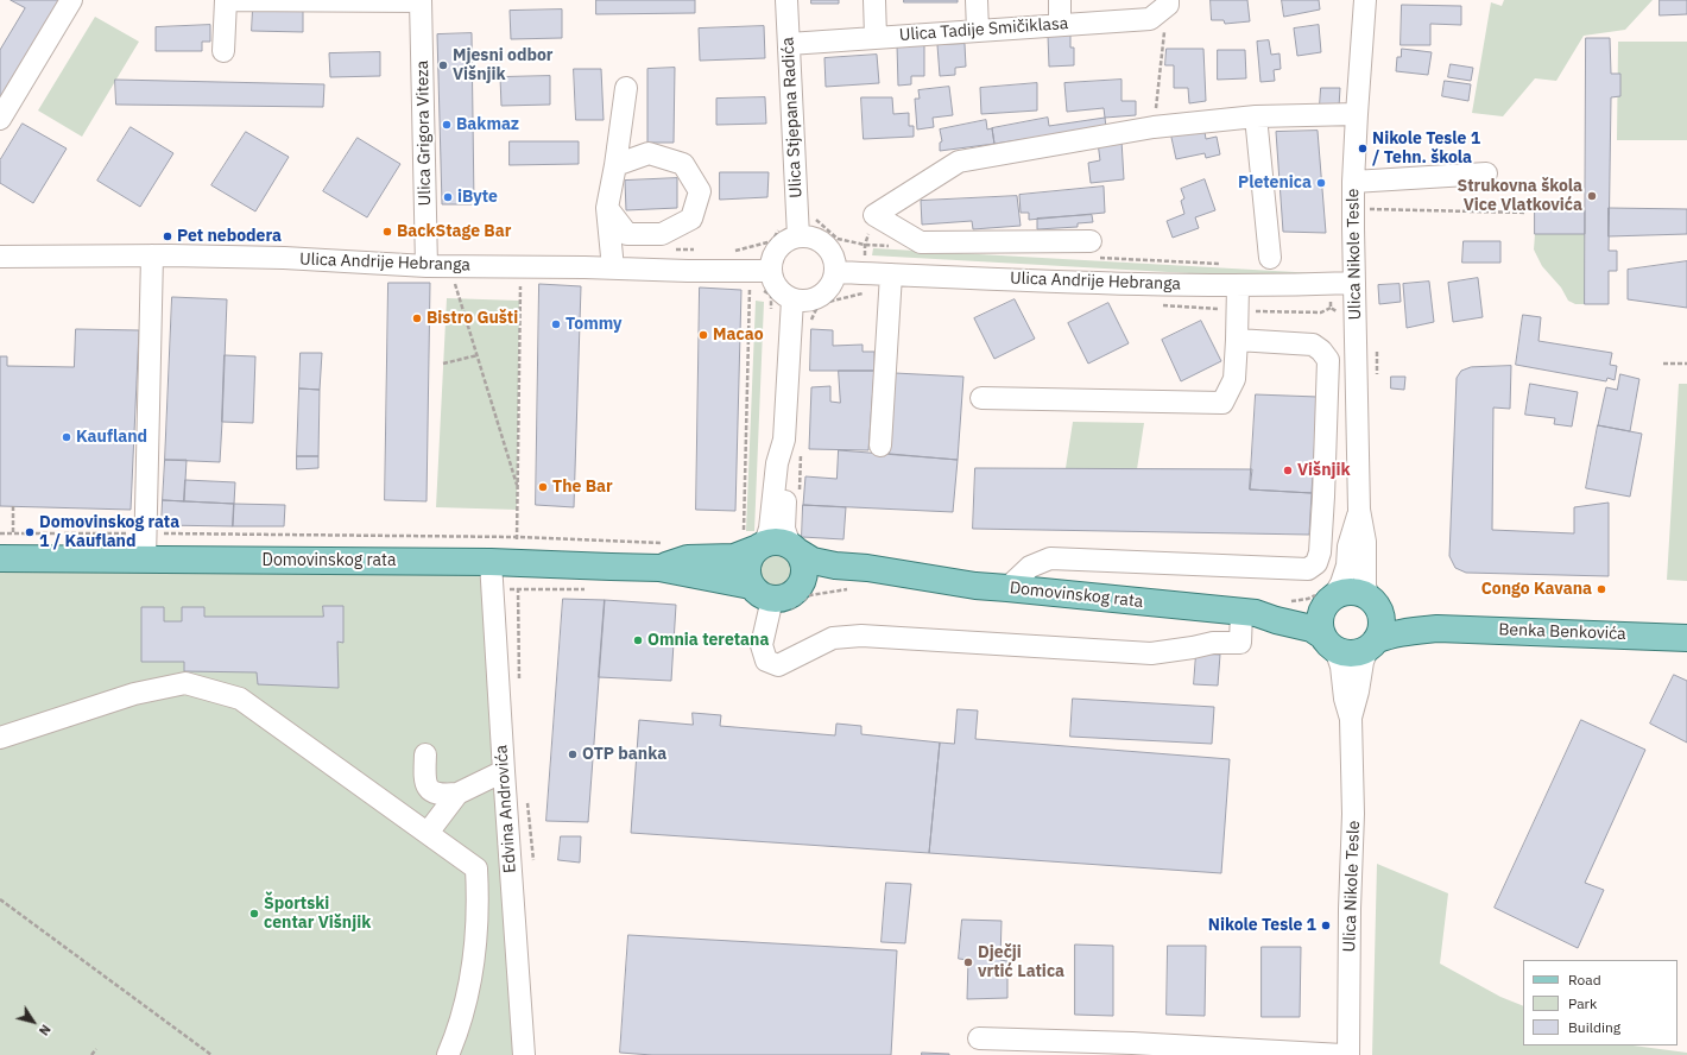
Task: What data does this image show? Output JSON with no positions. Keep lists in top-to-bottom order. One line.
{"streets":{"main road":["Domovinskog rata","Benka Benkovića"],"street":["Ulica Tadije Smičiklasa","Ulica Stjepana Radića","Ulica Grigora Viteza","Ulica Nikole Tesle","Ulica Andrije Hebranga","Edvina Androvića"]},"crossings":[["Ulica Tadije Smičiklasa","Ulica Stjepana Radića"],["Ulica Stjepana Radića","Ulica Andrije Hebranga"],["Ulica Grigora Viteza","Ulica Andrije Hebranga"],["Ulica Nikole Tesle","Ulica Andrije Hebranga"],["Ulica Nikole Tesle","Domovinskog rata"],["Ulica Nikole Tesle","Benka Benkovića"],["Domovinskog rata","Benka Benkovića"],["Domovinskog rata","Edvina Androvića"]],"places":["Mjesni odbor Višnjik","Bakmaz","Nikole Tesle 1 / Tehn. škola","Pletenica","Strukovna škola Vice Vlatkovića","iByte","BackStage Bar","Pet nebodera","Bistro Gušti","Tommy","Macao","Kaufland","Višnjik","The Bar","Domovinskog rata 1 / Kaufland","Congo Kavana","Omnia teretana","OTP banka","Športski centar Višnjik","Nikole Tesle 1","Dječji vrtić Latica"],"legend":["Road","Park","Building"],"north":"bottom right"}
